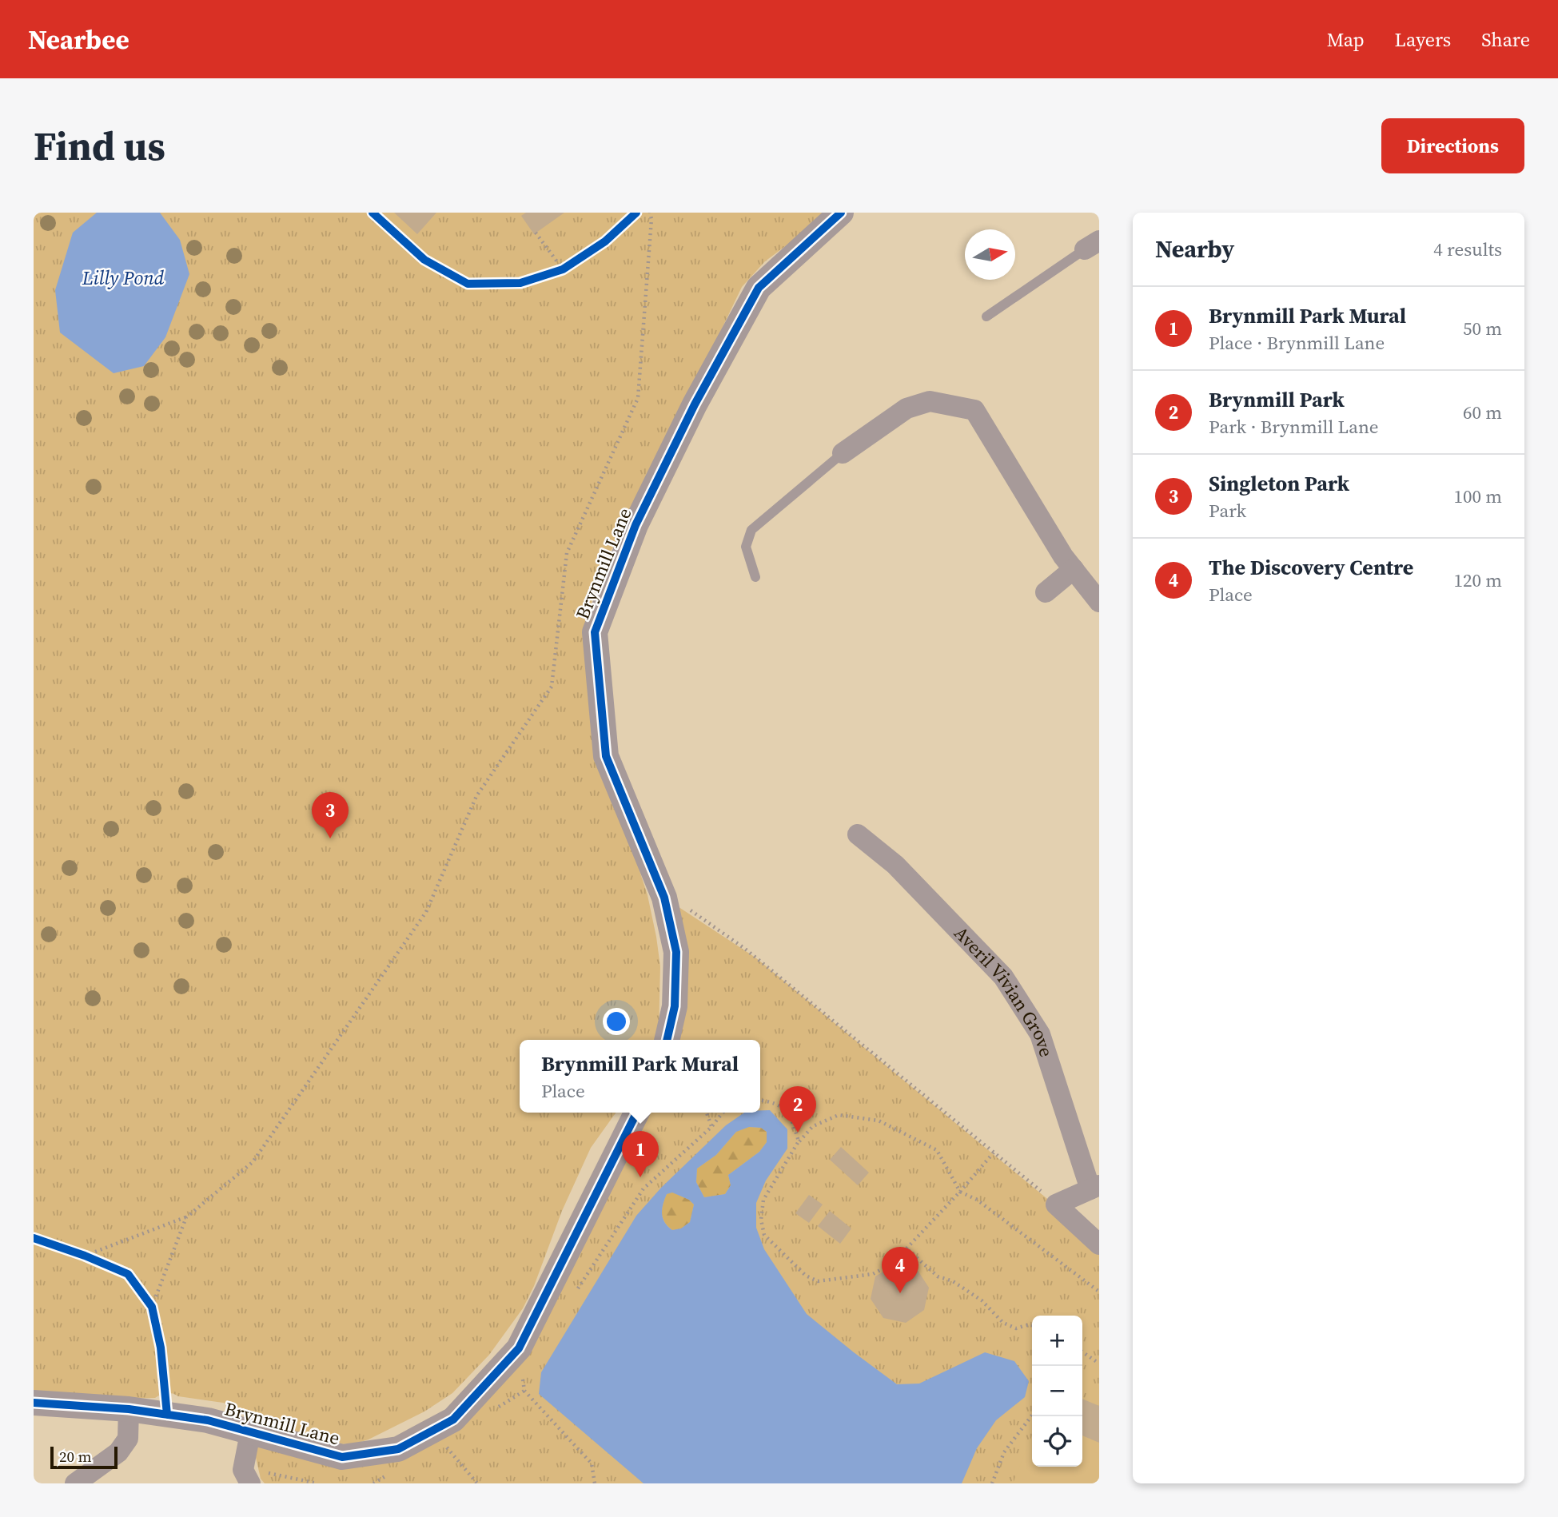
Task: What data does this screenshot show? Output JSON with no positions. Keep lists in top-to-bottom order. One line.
{"streets":{"street":["Brynmill Lane","Averil Vivian Grove"]},"water":["Lilly Pond"],"scale_bar":"20 m","north":"right","page":{"header":"Nearbee","nav":["Map","Layers","Share"],"buttons":"Directions","title":"Find us","heading":["Nearby","4 results"],"list":[{"mark":"1","name":"Brynmill Park Mural","note":"Place · Brynmill Lane","value":"50 m"},{"mark":"2","name":"Brynmill Park","note":"Park · Brynmill Lane","value":"60 m"},{"mark":"3","name":"Singleton Park","note":"Park","value":"100 m"},{"mark":"4","name":"The Discovery Centre","note":"Place","value":"120 m"}],"pins":["3","2","1","4"],"popup":["Brynmill Park Mural","Place"],"map_buttons":["+","−"],"scale":"20 m"}}
